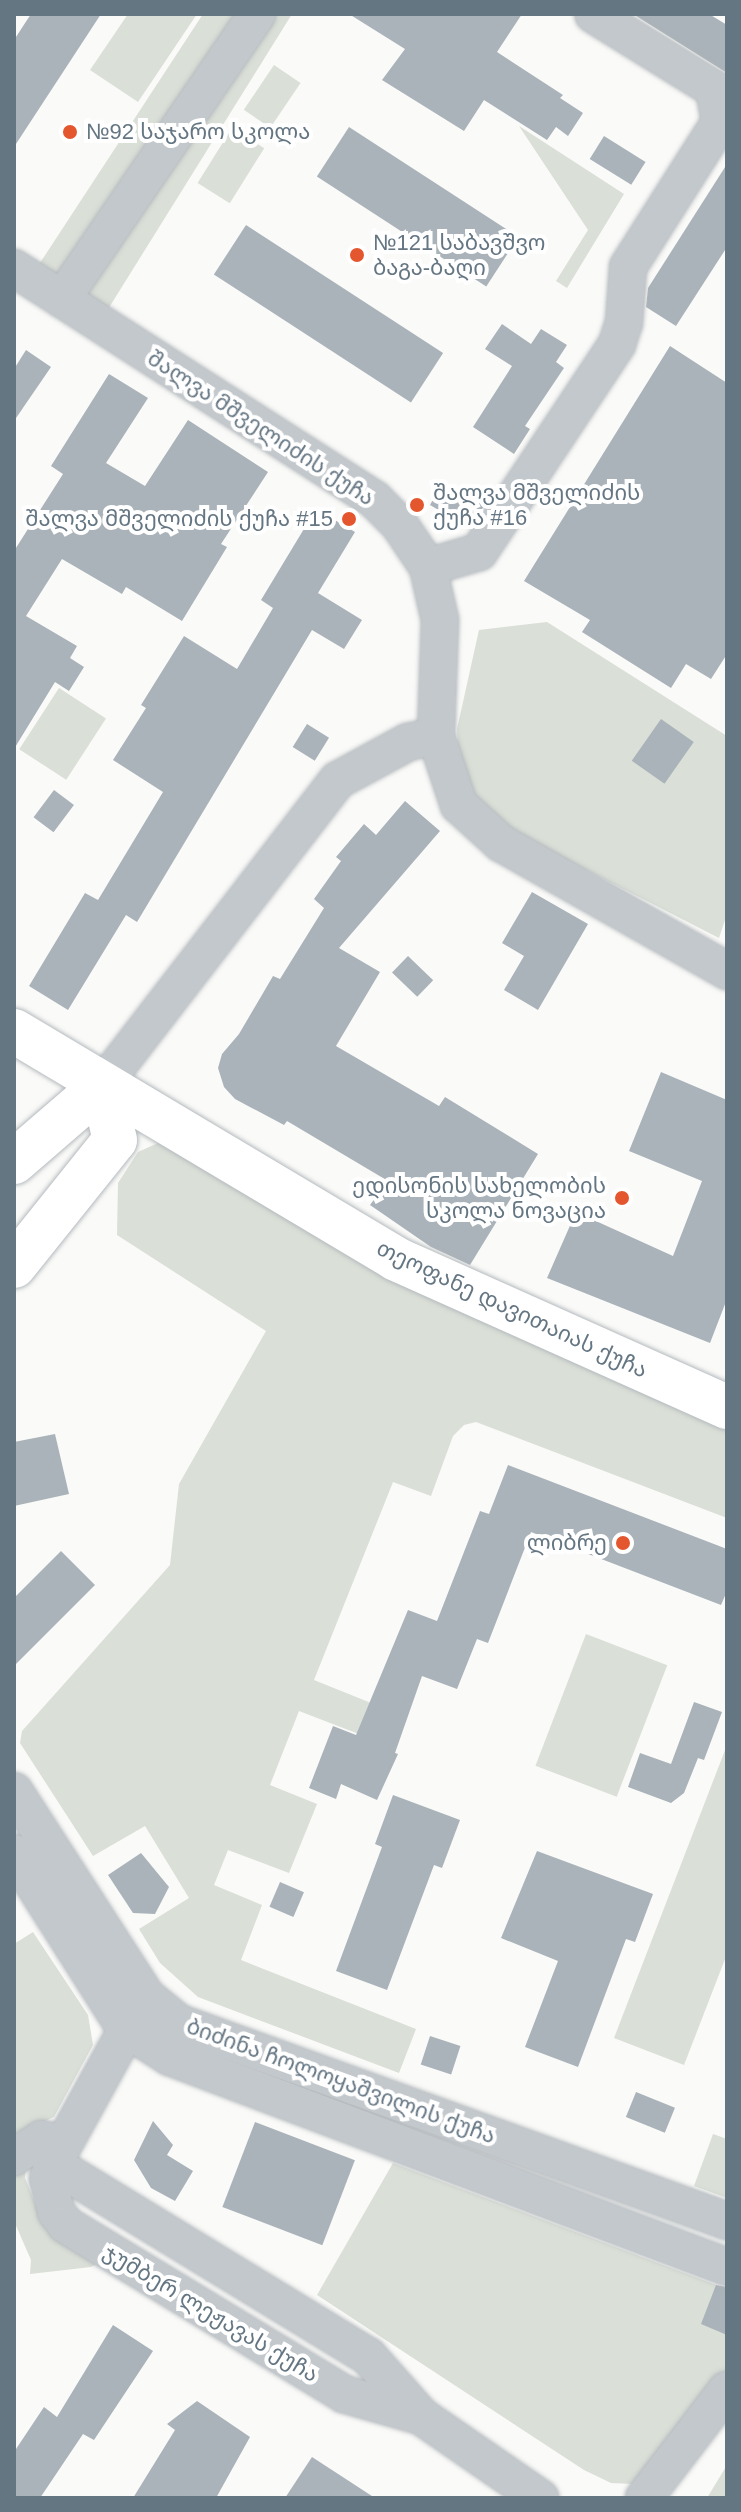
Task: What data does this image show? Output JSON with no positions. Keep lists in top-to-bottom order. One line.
{"streets":{"main road":["თეოფანე დავითაიას ქუჩა"],"street":["შალვა მშველიძის ქუჩა","ბიძინა ჩოლოყაშვილის ქუჩა","ჯუმბერ ლეჟავას ქუჩა"]},"places":["№92 საჯარო სკოლა","№121 საბავშვო ბაგა-ბაღი","შალვა მშველიძის ქუჩა #16","შალვა მშველიძის ქუჩა #15","ედისონის სახელობის სკოლა ნოვაცია","ლიბრე"]}
